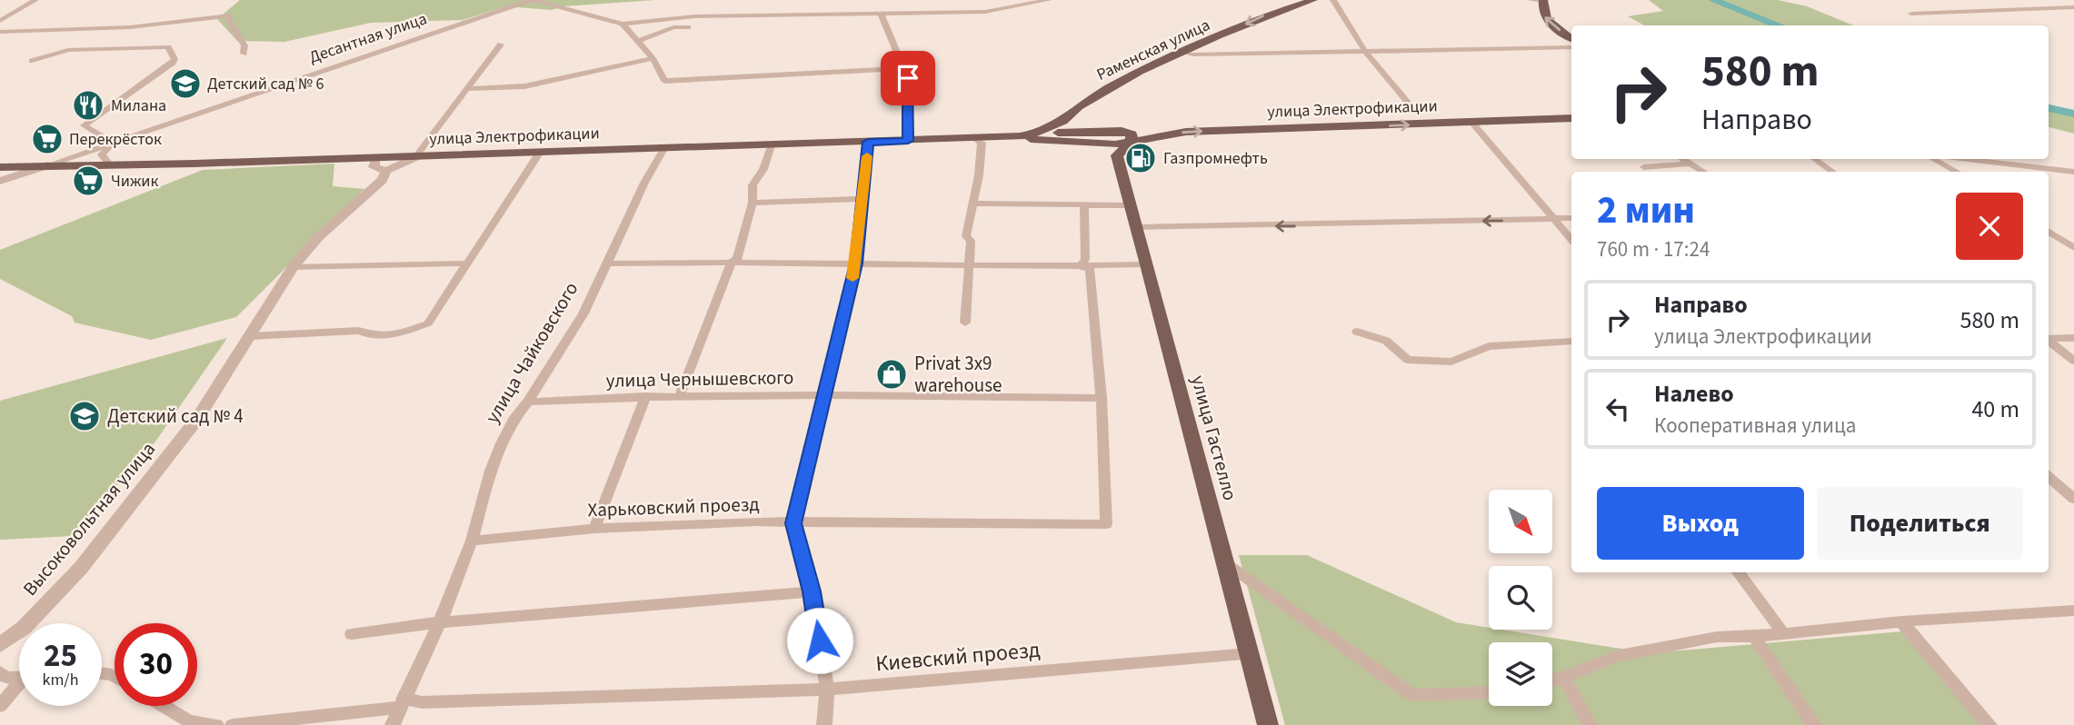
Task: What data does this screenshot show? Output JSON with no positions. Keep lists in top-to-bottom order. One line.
{"streets":{"main road":["Раменская улица","улица Электрофикации","улица Гастелло"],"street":["Десантная улица","улица Чайковского","улица Чернышевского","Харьковский проезд","Высоковольтная улица","Киевский проезд"]},"crossings":[["Десантная улица","улица Электрофикации"],["улица Электрофикации","улица Чайковского"],["улица Электрофикации","Высоковольтная улица"],["улица Чайковского","улица Чернышевского"],["улица Чайковского","Харьковский проезд"],["улица Чайковского","Киевский проезд"],["улица Гастелло","Киевский проезд"]],"one_way":["Раменская улица"],"places":{"school or university":["Детский сад № 6","Детский сад № 4"],"restaurant":["Милана"],"supermarket":["Перекрёсток","Чижик"],"fuel station":["Газпромнефть"],"shop":["Privat 3x9 warehouse"]},"north":"bottom right","page":{"turn":["580 m","Направо"],"heading":["2 мин","760 m · 17:24"],"list":[{"name":"Направо","note":"улица Электрофикации","value":"580 m"},{"name":"Налево","note":"Кооперативная улица","value":"40 m"}],"buttons":["Выход","Поделиться"],"speed":"25 km/h","limit":"30"}}
